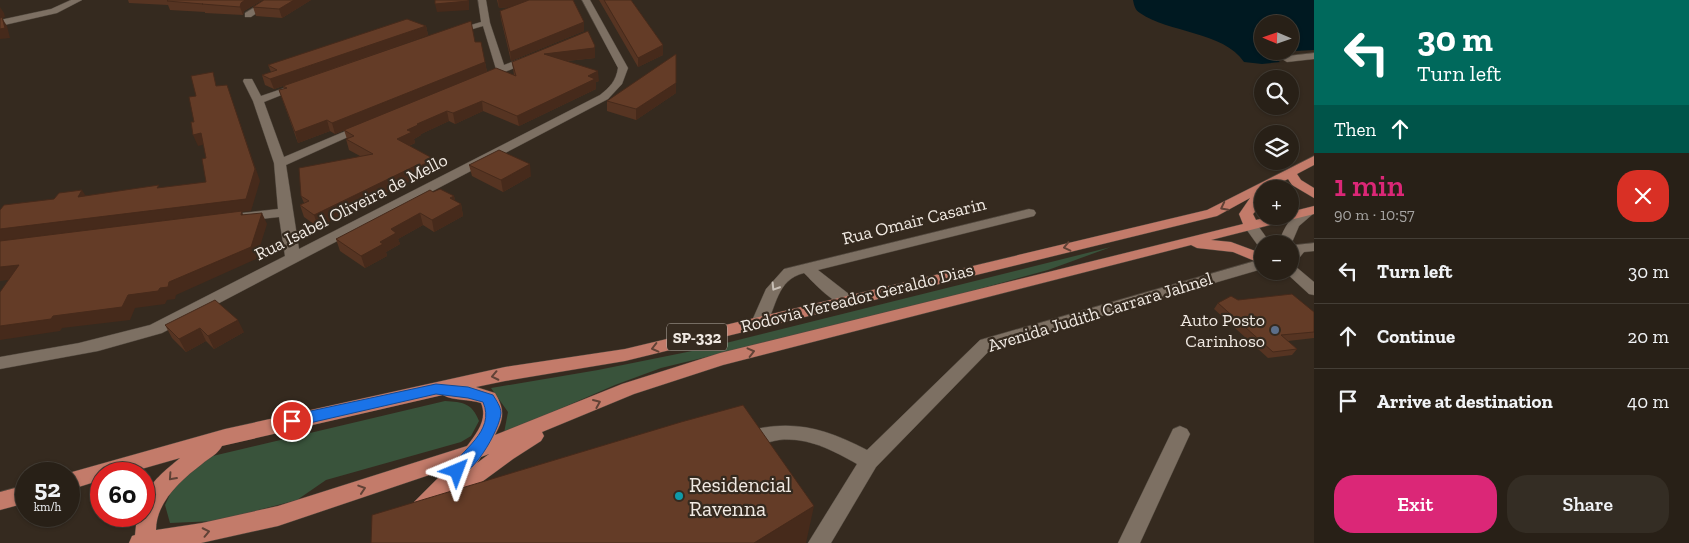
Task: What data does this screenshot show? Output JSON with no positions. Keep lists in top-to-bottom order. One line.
{"streets":{"main road":["Rodovia Vereador Geraldo Dias","SP-332"],"street":["Rua Isabel Oliveira de Mello","Rua Omair Casarin","Avenida Judith Carrara Jahnel"]},"crossings":[["Rua Omair Casarin","Rodovia Vereador Geraldo Dias"]],"places":["Auto Posto Carinhoso","Residencial Ravenna"],"north":"left","page":{"turn":["30 m","Turn left"],"map_buttons":["+","−"],"then":"Then","heading":["1 min","90 m · 10:57"],"list":[{"name":"Turn left","value":"30 m"},{"name":"Continue","value":"20 m"},{"name":"Arrive at destination","value":"40 m"}],"speed":"52 km/h","limit":"60","buttons":["Exit","Share"]}}
